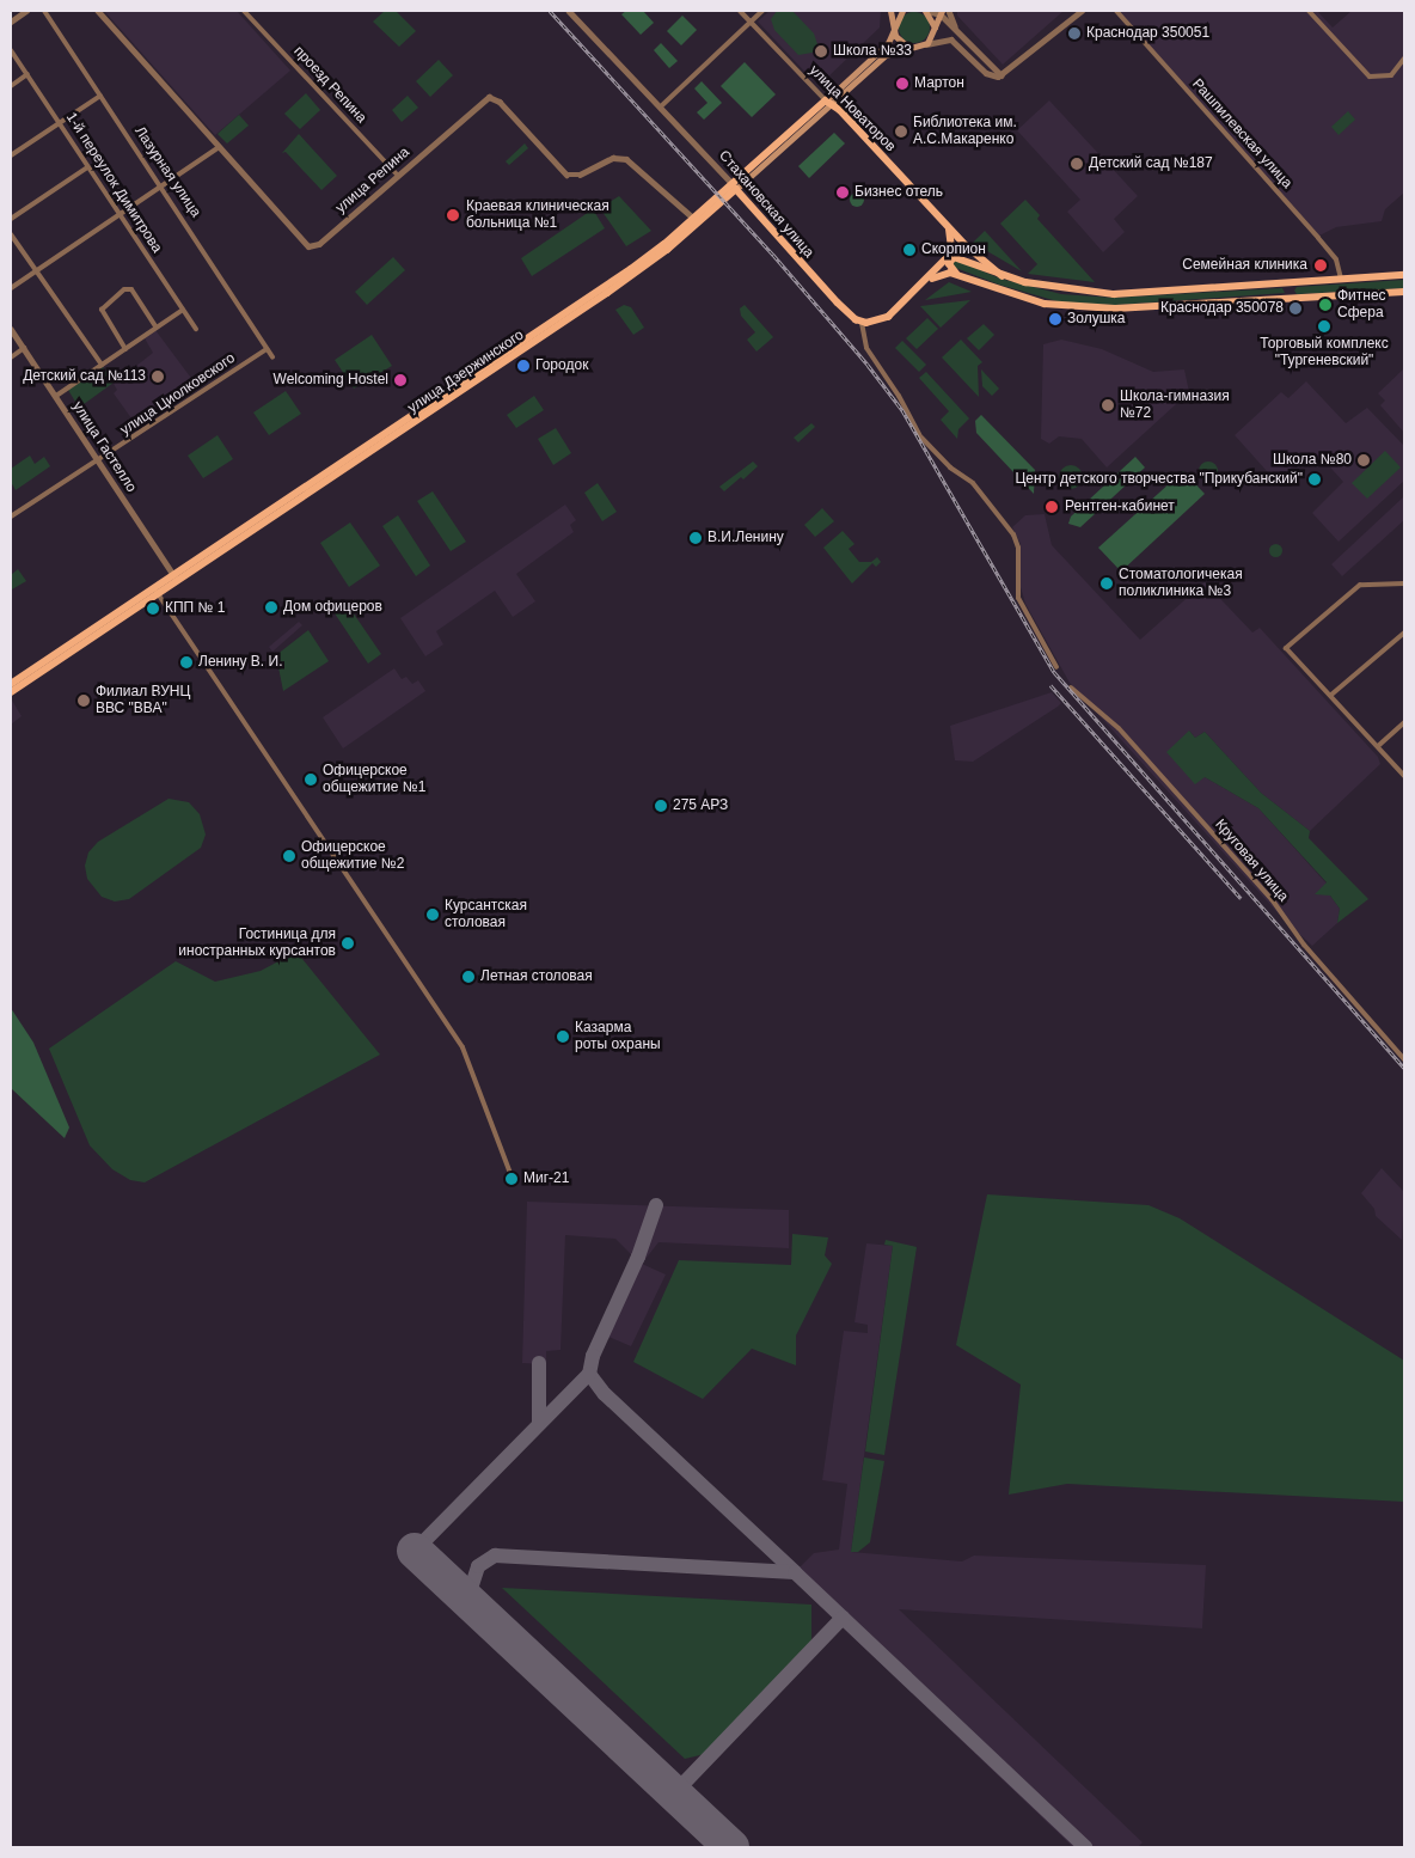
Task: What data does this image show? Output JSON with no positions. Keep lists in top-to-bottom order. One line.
{"streets":{"main road":["улица Новаторов","Стахановская улица","улица Дзержинского"],"street":["проезд Репина","Рашпилевская улица","Лазурная улица","улица Репина","1-й переулок Димитрова","улица Циолковского","улица Гастелло","Круговая улица"]},"crossings":[["проезд Репина","улица Репина"],["улица Новаторов","улица Дзержинского"],["Лазурная улица","улица Циолковского"],["улица Репина","улица Дзержинского"],["Стахановская улица","улица Дзержинского"],["улица Дзержинского","улица Гастелло"],["улица Циолковского","улица Гастелло"]],"places":["Краснодар 350051","Школа №33","Мартон","Библиотека им. А.С.Макаренко","Детский сад №187","Бизнес отель","Краевая клиническая больница №1","Скорпион","Семейная клиника","Фитнес Сфера","Краснодар 350078","Золушка","Торговый комплекс \"Тургеневский\"","Городок","Детский сад №113","Welcoming Hostel","Школа-гимназия №72","Школа №80","Центр детского творчества \"Прикубанский\"","Рентген-кабинет","В.И.Ленину","Стоматологичекая поликлиника №3","Дом офицеров","КПП № 1","Ленину В. И.","Филиал ВУНЦ ВВС \"ВВА\"","Офицерское общежитие №1","275 АРЗ","Офицерское общежитие №2","Курсантская столовая","Гостиница для иностранных курсантов","Летная столовая","Казарма роты охраны","Миг-21"]}
